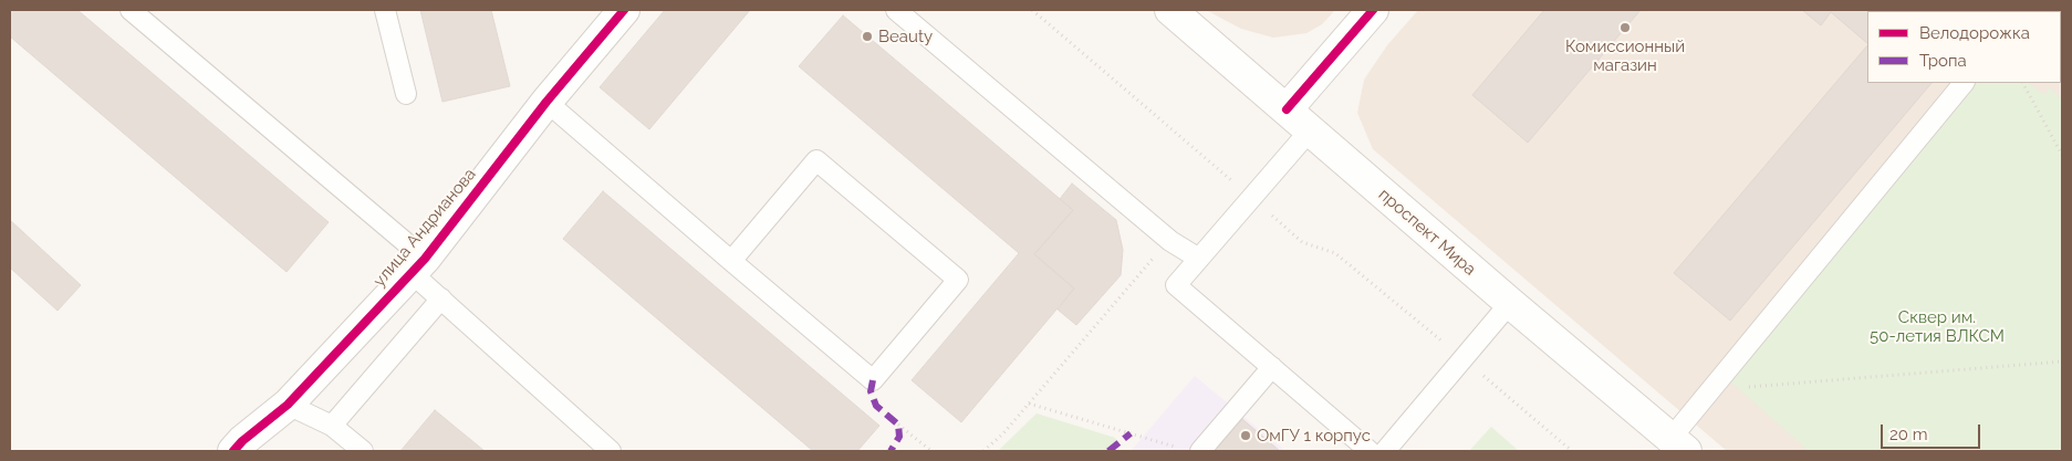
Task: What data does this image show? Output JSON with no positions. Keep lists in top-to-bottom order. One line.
{"streets":{"street":["улица Андрианова","проспект Мира"]},"parks":["Сквер им. 50-летия ВЛКСМ"],"places":["Комиссионный магазин","Beauty","ОмГУ 1 корпус"],"legend":["Велодорожка","Тропа"],"scale_bar":"20 m"}
